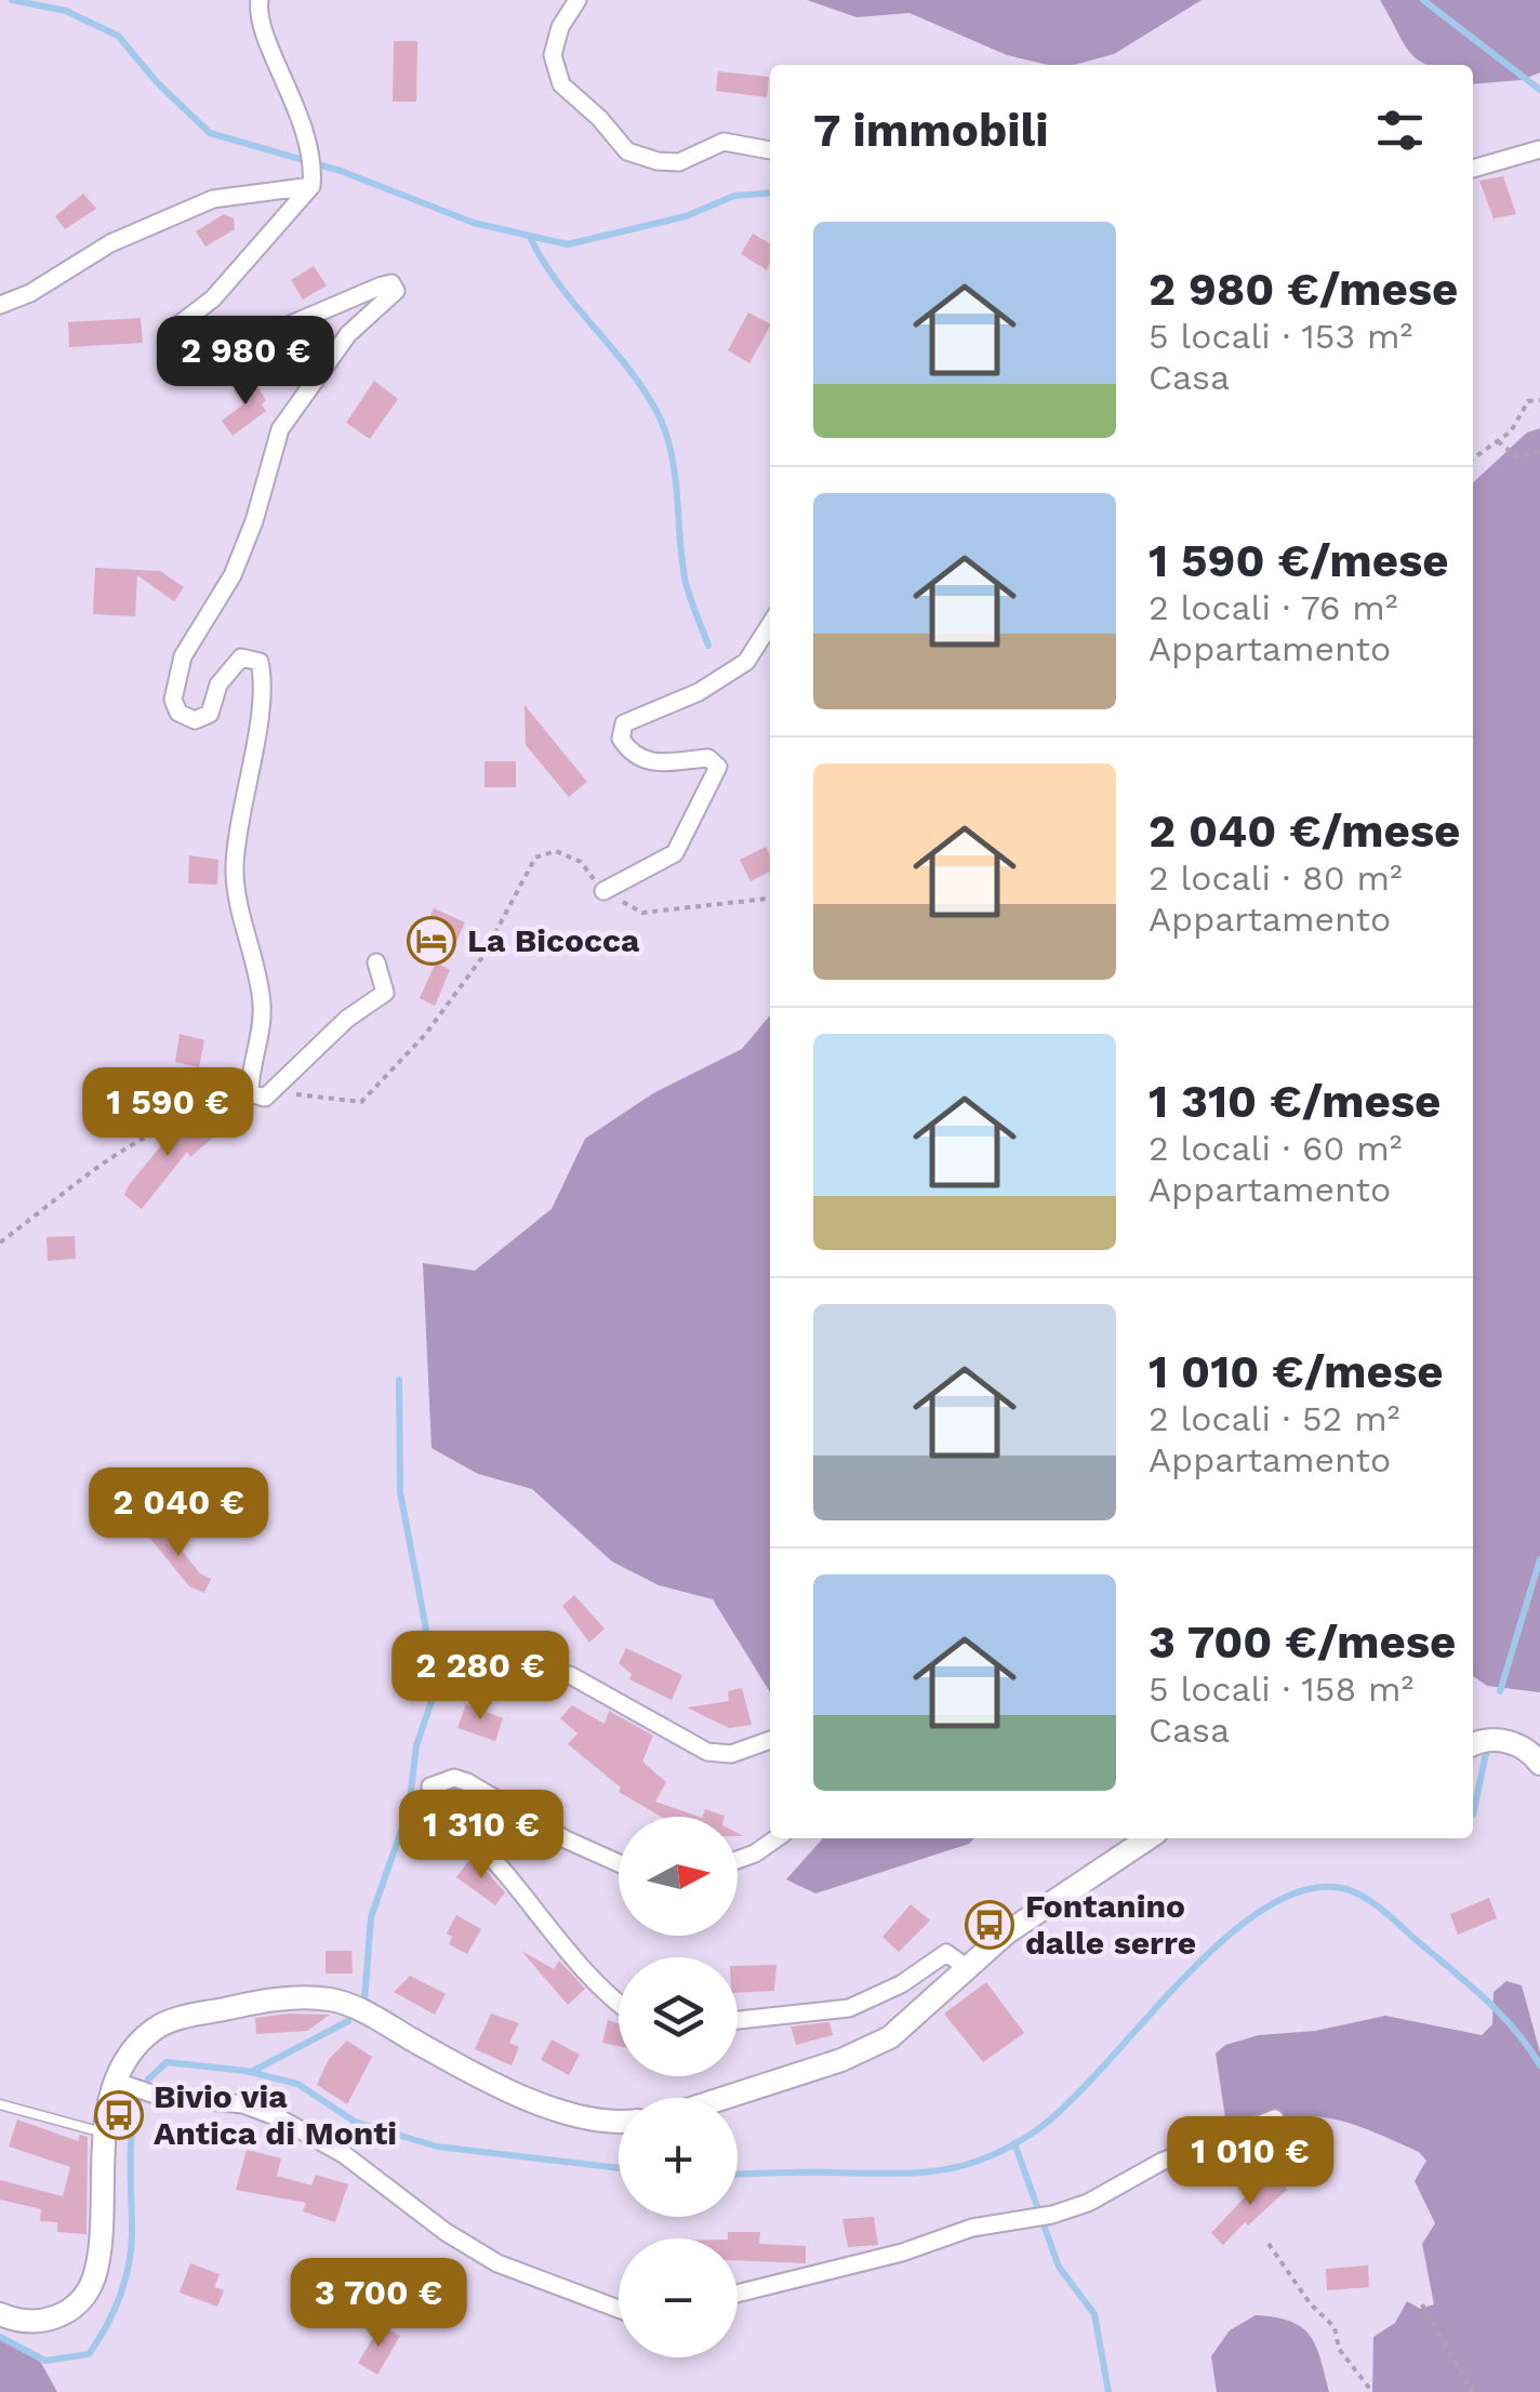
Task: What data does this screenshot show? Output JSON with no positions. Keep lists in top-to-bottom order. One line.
{"places":{"hotel":["La Bicocca"],"bus stop":["Fontanino dalle serre","Bivio via Antica di Monti"]},"north":"right","page":{"heading":"7 immobili","list":[{"name":"2 980 €/mese","note":"5 locali · 153 m² · Casa"},{"name":"1 590 €/mese","note":"2 locali · 76 m² · Appartamento"},{"name":"2 040 €/mese","note":"2 locali · 80 m² · Appartamento"},{"name":"1 310 €/mese","note":"2 locali · 60 m² · Appartamento"},{"name":"1 010 €/mese","note":"2 locali · 52 m² · Appartamento"},{"name":"3 700 €/mese","note":"5 locali · 158 m² · Casa"}],"price":["2 980 €","1 590 €","2 040 €","2 280 €","1 310 €","1 010 €","3 700 €"],"map_buttons":["+","−"]}}
